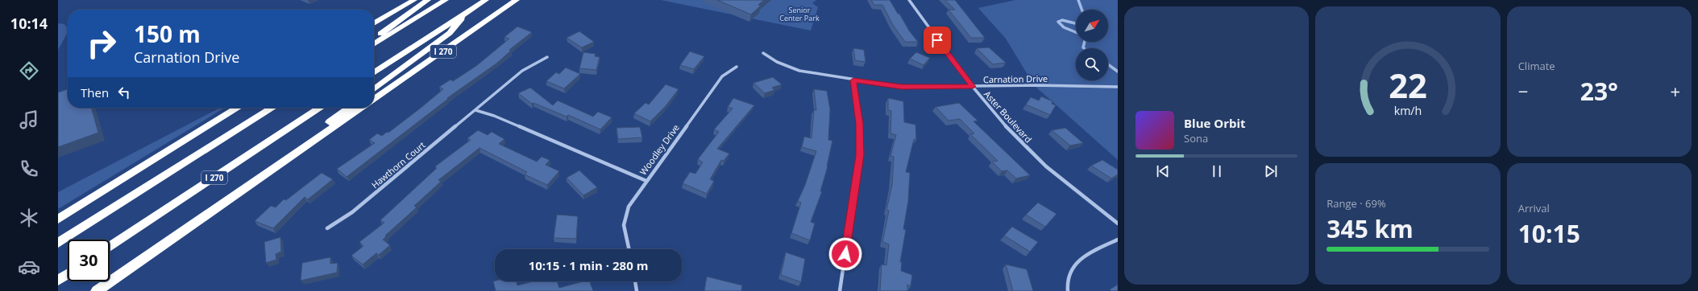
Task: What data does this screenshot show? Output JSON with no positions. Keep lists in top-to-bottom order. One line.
{"streets":{"highway":["I 270"],"street":["Carnation Drive","Aster Boulevard","Woodley Drive","Hawthorn Court"]},"crossings":[["Carnation Drive","Aster Boulevard"]],"parks":["Senior Center Park"],"north":"top right","page":{"tabs":"10:14","tile":["Climate",["Range · 69%","345 km"],["Arrival","10:15"]],"turn":["150 m","Carnation Drive"],"then":"Then","heat":["−","23°","+"],"song":["Blue Orbit","Sona"],"limit":"30","trip":"10:15 · 1 min · 280 m","gauge":["22","km/h"]}}
